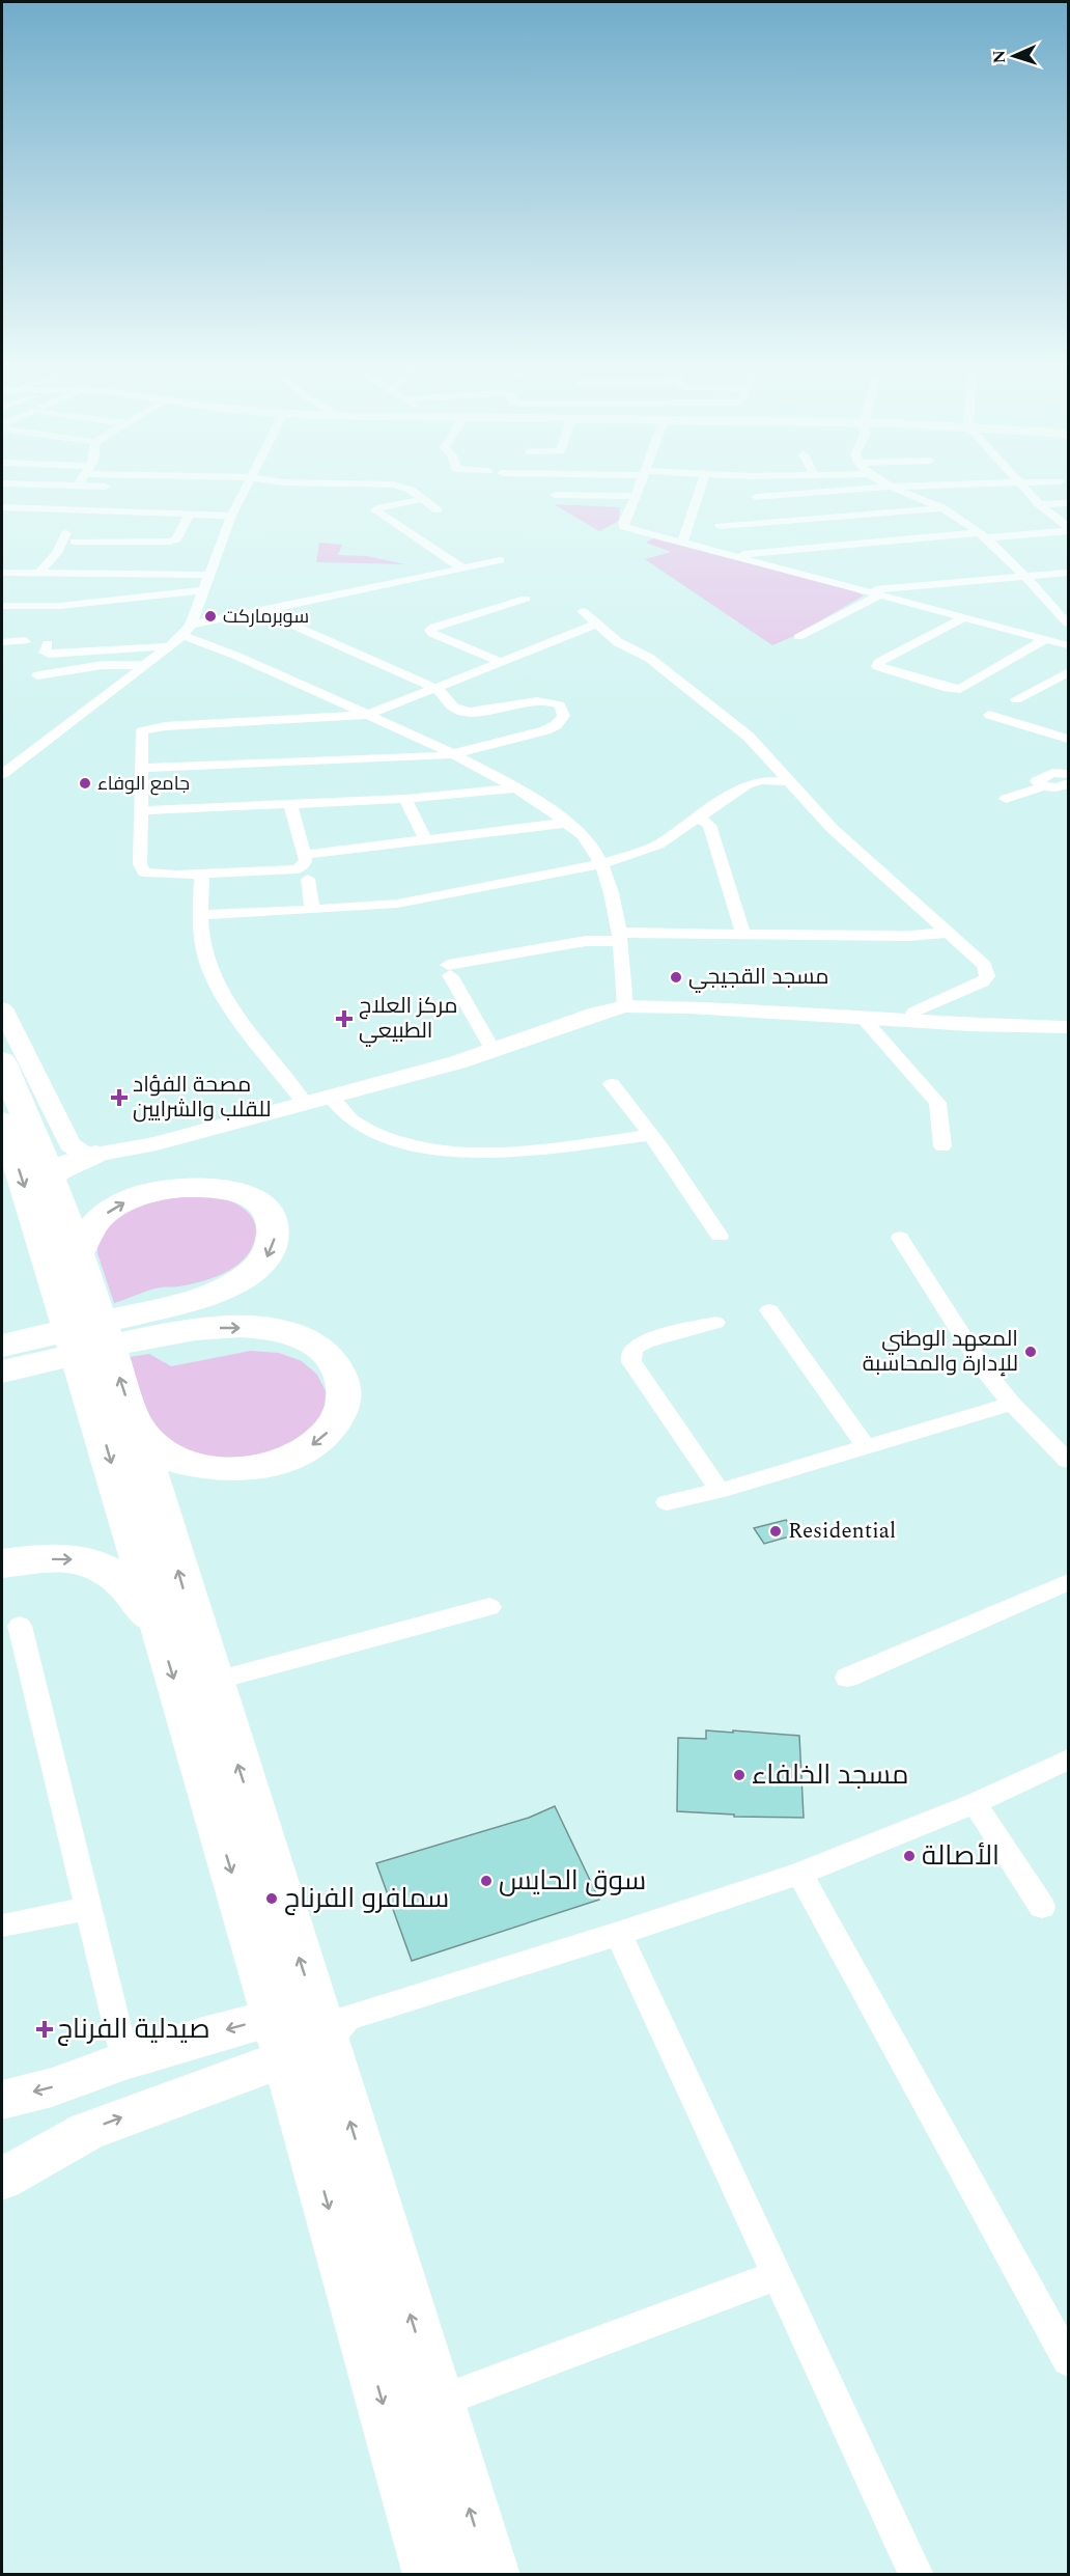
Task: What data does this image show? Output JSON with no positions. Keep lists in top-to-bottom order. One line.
{"places":{"other":["سوبرماركت","جامع الوفاء","مسجد القجيجي","المعهد الوطني للإدارة والمحاسبة","Residential","مسجد الخلفاء","الأصالة","سوق الحايس","سمافرو الفرناج"],"health":["مركز العلاج الطبيعي","مصحة الفؤاد للقلب والشرايين","صيدلية الفرناج"]},"north":"left"}
